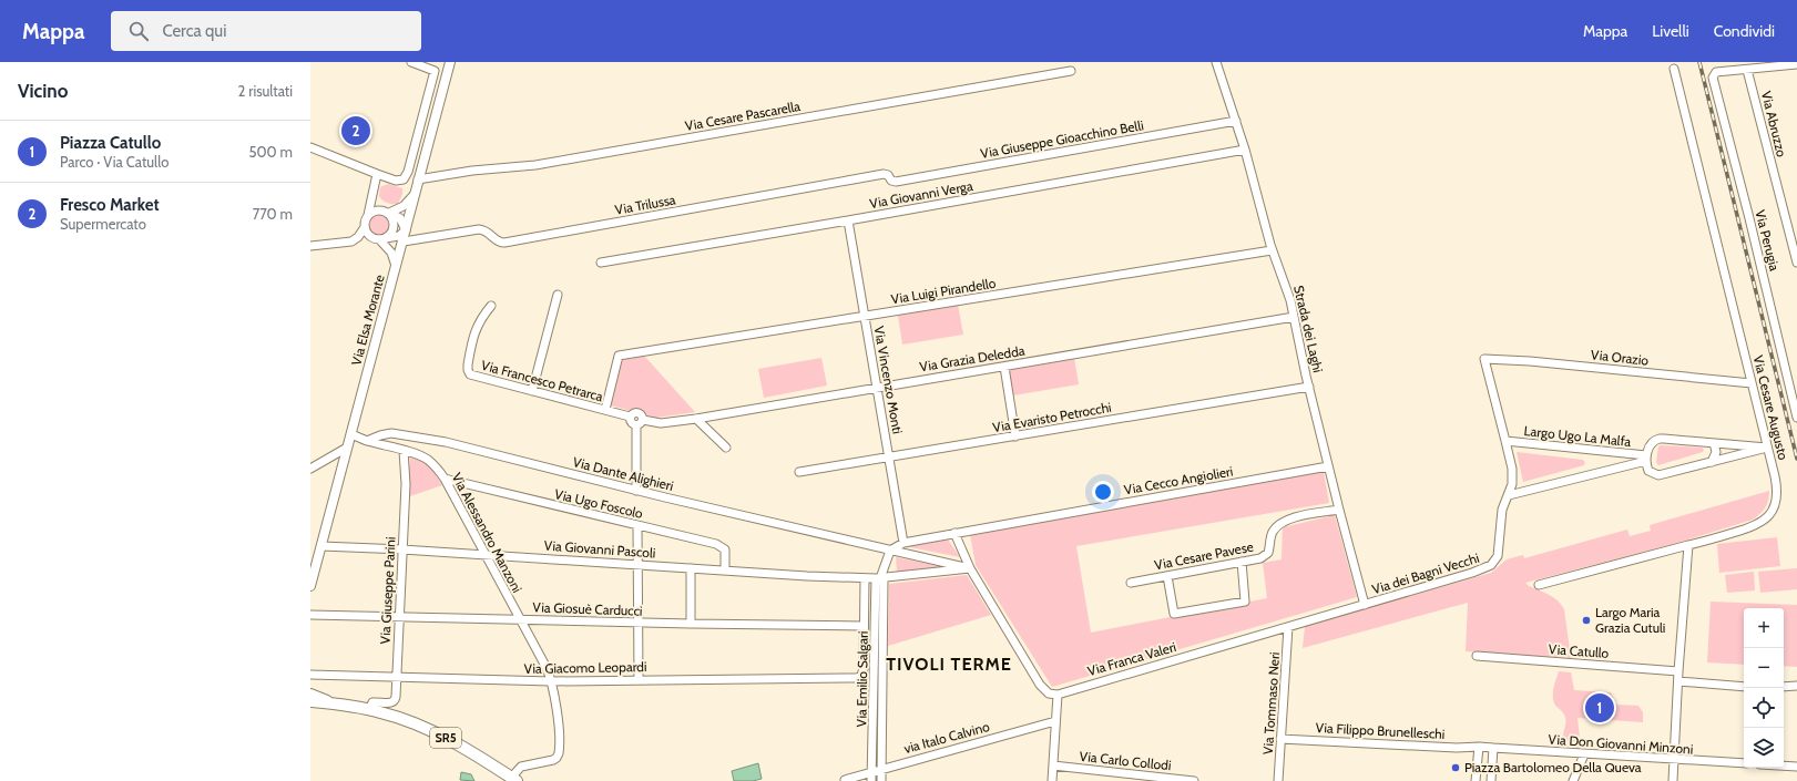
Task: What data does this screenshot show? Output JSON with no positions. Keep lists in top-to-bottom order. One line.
{"streets":{"main road":["SR5"],"street":["Via Cesare Pascarella","Via Abruzzo","Via Giuseppe Gioacchino Belli","Via Giovanni Verga","Via Trilussa","Via Perugia","Via Luigi Pirandello","Via Elsa Morante","Strada dei Laghi","Via Orazio","Via Grazia Deledda","Via Vincenzo Monti","Via Francesco Petrarca","Via Cesare Augusto","Via Evaristo Petrocchi","Largo Ugo La Malfa","Via Dante Alighieri","Via Cecco Angiolieri","Via Ugo Foscolo","Via Alessandro Manzoni","Via Giovanni Pascoli","Via Cesare Pavese","Via dei Bagni Vecchi","Via Giuseppe Parini","Via Giosuè Carducci","Via Catullo","Via Franca Valeri","Via Giacomo Leopardi","Via Emilio Salgari","Via Tommaso Neri","Via Filippo Brunelleschi","via Italo Calvino","Via Don Giovanni Minzoni","Via Carlo Collodi"]},"crossings":[["Via Cesare Pascarella","Via Elsa Morante"],["Via Abruzzo","Via Perugia"],["Via Giuseppe Gioacchino Belli","Via Trilussa"],["Via Giuseppe Gioacchino Belli","Strada dei Laghi"],["Via Giovanni Verga","Strada dei Laghi"],["Via Giovanni Verga","Via Vincenzo Monti"],["Via Trilussa","Via Elsa Morante"],["Via Luigi Pirandello","Strada dei Laghi"],["Via Luigi Pirandello","Via Vincenzo Monti"],["Via Luigi Pirandello","Via Francesco Petrarca"],["Via Elsa Morante","Via Giovanni Pascoli"],["Strada dei Laghi","Via Grazia Deledda"],["Strada dei Laghi","Via Evaristo Petrocchi"],["Strada dei Laghi","Via Cecco Angiolieri"],["Strada dei Laghi","Via Cesare Pavese"],["Strada dei Laghi","Via dei Bagni Vecchi"],["Strada dei Laghi","Via Franca Valeri"],["Via Orazio","Via Cesare Augusto"],["Via Orazio","Via dei Bagni Vecchi"],["Via Grazia Deledda","Via Vincenzo Monti"],["Via Grazia Deledda","Via Francesco Petrarca"],["Via Vincenzo Monti","Via Evaristo Petrocchi"],["Via Vincenzo Monti","Via Cecco Angiolieri"],["Via Cesare Augusto","Largo Ugo La Malfa"],["Largo Ugo La Malfa","Via dei Bagni Vecchi"],["Via Dante Alighieri","Via Cecco Angiolieri"],["Via Dante Alighieri","Via Alessandro Manzoni"],["Via Dante Alighieri","Via Giovanni Pascoli"],["Via Ugo Foscolo","Via Alessandro Manzoni"],["Via Ugo Foscolo","Via Giovanni Pascoli"],["Via Alessandro Manzoni","Via Giovanni Pascoli"],["Via Alessandro Manzoni","Via Giuseppe Parini"],["Via Alessandro Manzoni","Via Giosuè Carducci"],["Via Alessandro Manzoni","Via Giacomo Leopardi"],["Via Alessandro Manzoni","SR5"],["Via Giovanni Pascoli","Via Giuseppe Parini"],["Via Giovanni Pascoli","Via Emilio Salgari"],["Via dei Bagni Vecchi","Via Franca Valeri"],["Via Giuseppe Parini","Via Giosuè Carducci"],["Via Giuseppe Parini","Via Giacomo Leopardi"],["Via Giuseppe Parini","SR5"],["Via Giosuè Carducci","Via Giacomo Leopardi"],["Via Franca Valeri","Via Tommaso Neri"],["Via Emilio Salgari","via Italo Calvino"],["Via Tommaso Neri","Via Filippo Brunelleschi"]],"districts":["TIVOLI TERME"],"places":["Largo Maria Grazia Cutuli","Piazza Bartolomeo Della Queva"],"page":{"header":"Mappa","search":"Cerca qui","nav":["Mappa","Livelli","Condividi"],"heading":["Vicino","2 risultati"],"pins":["2","1"],"list":[{"mark":"1","name":"Piazza Catullo","note":"Parco · Via Catullo","value":"500 m"},{"mark":"2","name":"Fresco Market","note":"Supermercato","value":"770 m"}],"map_buttons":["+","−"]}}
